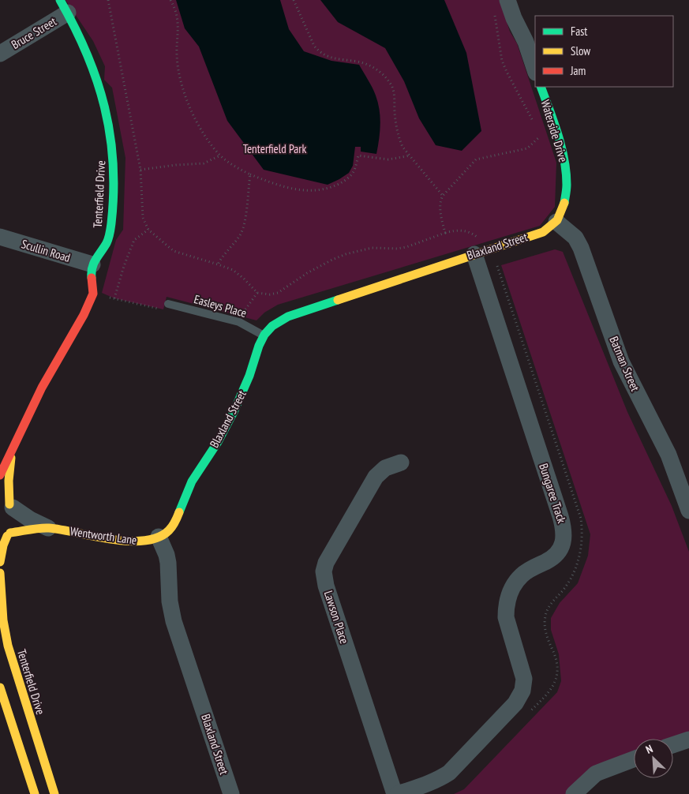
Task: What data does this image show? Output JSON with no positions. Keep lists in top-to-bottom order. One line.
{"streets":{"street":["Bruce Street","Waterside Drive","Tenterfield Drive","Blaxland Street","Scullin Road","Batman Street","Bungaree Track","Wentworth Lane","Lawson Place"],"lane":["Easleys Place"]},"crossings":[["Bruce Street","Tenterfield Drive"],["Waterside Drive","Blaxland Street"],["Waterside Drive","Batman Street"],["Tenterfield Drive","Scullin Road"],["Blaxland Street","Easleys Place"],["Blaxland Street","Batman Street"],["Blaxland Street","Bungaree Track"],["Blaxland Street","Wentworth Lane"]],"parks":["Tenterfield Park"],"legend":["Fast","Slow","Jam"],"north":"top left"}
